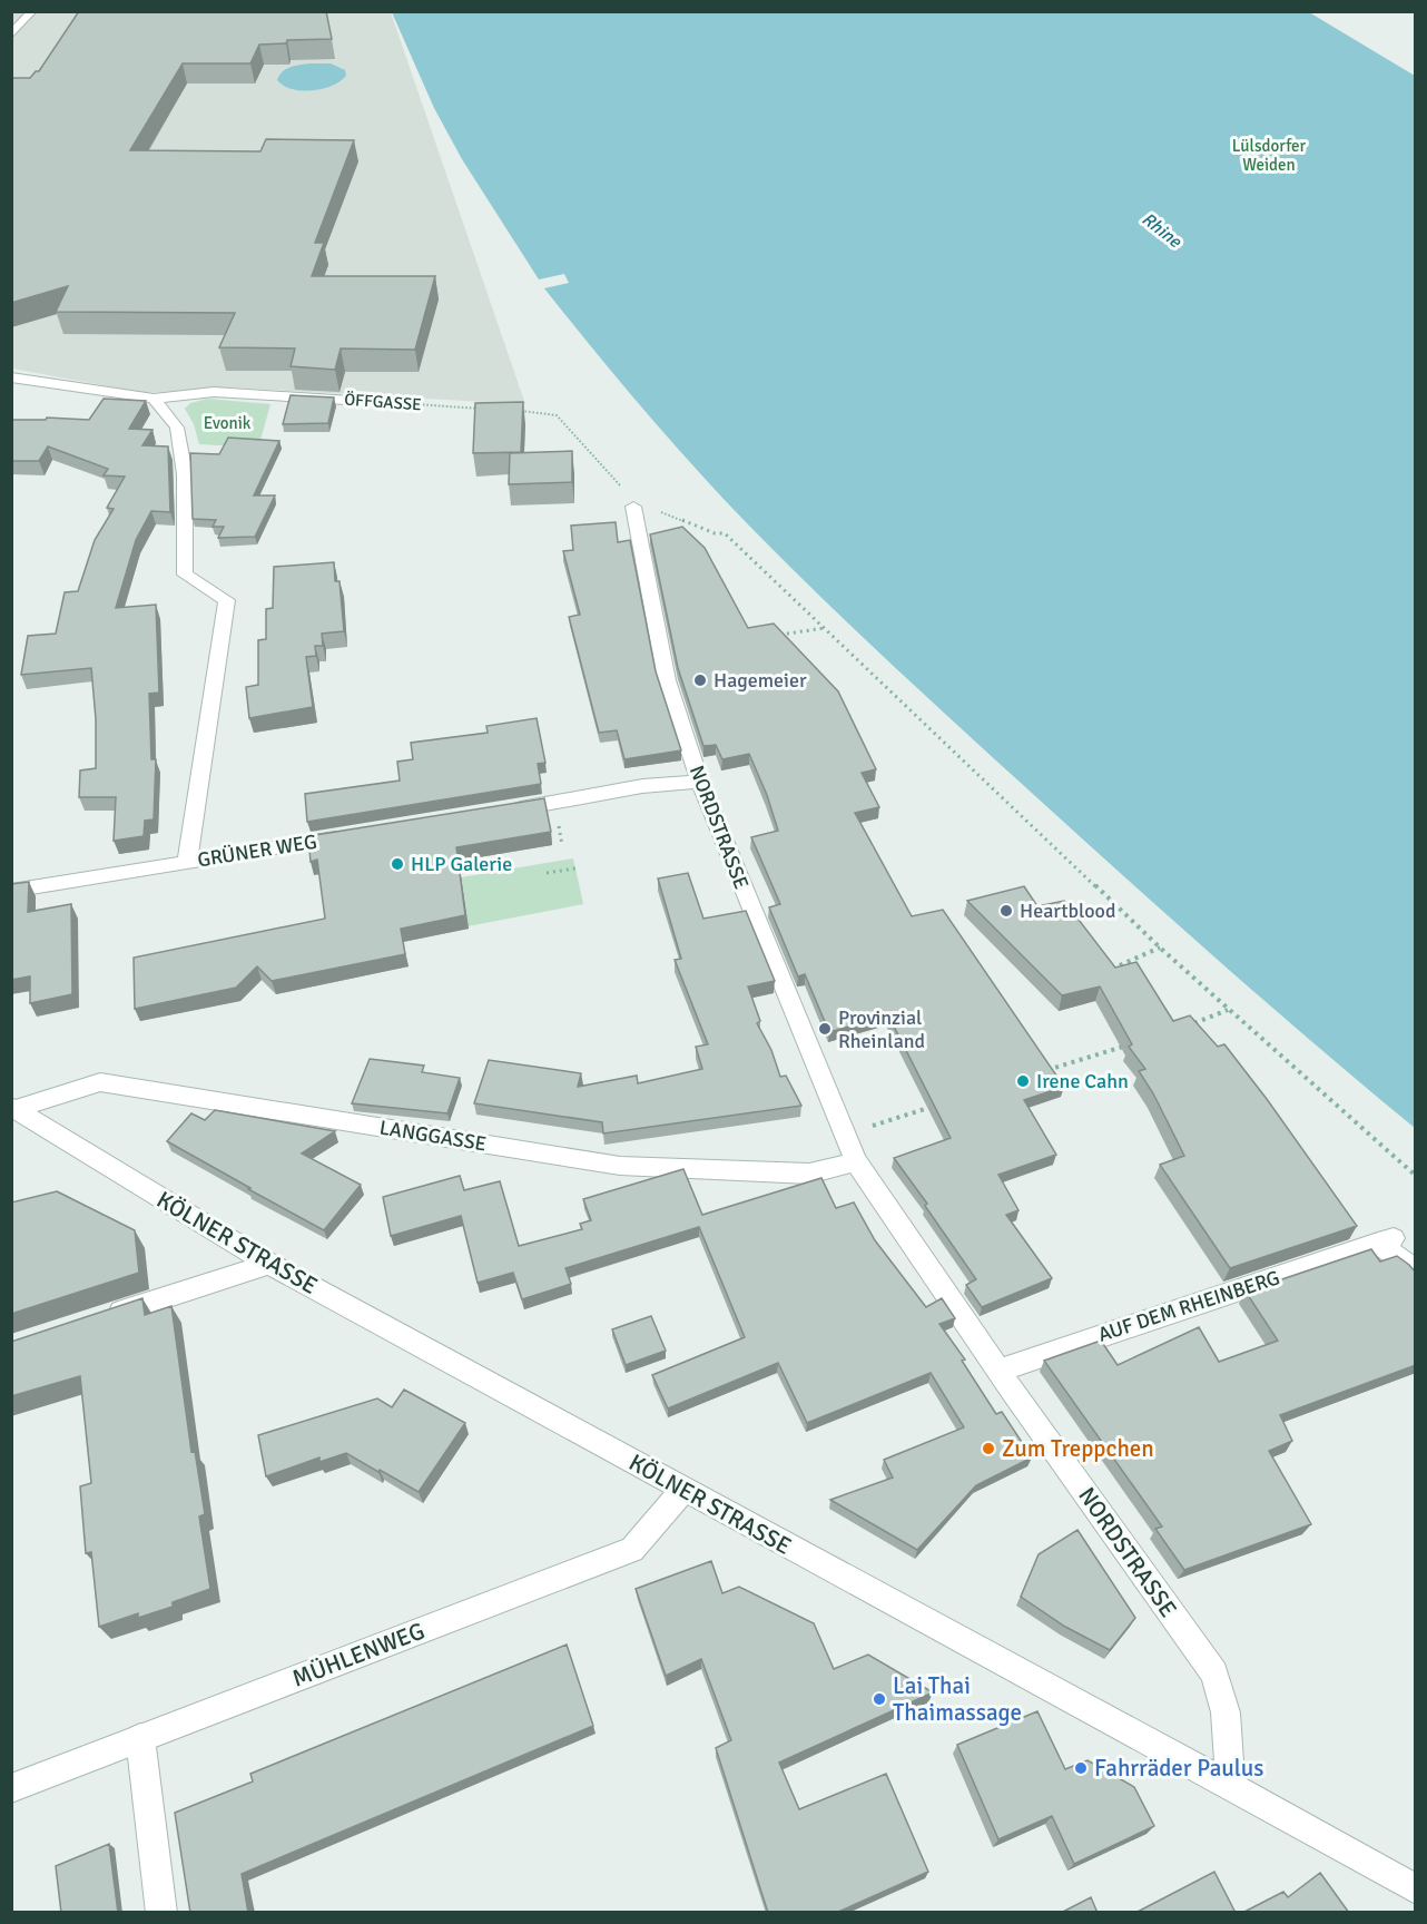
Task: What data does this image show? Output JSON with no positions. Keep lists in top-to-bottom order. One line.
{"streets":{"street":["ÖFFGASSE","NORDSTRASSE","GRÜNER WEG","LANGGASSE","KÖLNER STRASSE","AUF DEM RHEINBERG","MÜHLENWEG"]},"crossings":[["NORDSTRASSE","LANGGASSE"],["NORDSTRASSE","KÖLNER STRASSE"],["NORDSTRASSE","AUF DEM RHEINBERG"],["LANGGASSE","KÖLNER STRASSE"],["KÖLNER STRASSE","MÜHLENWEG"]],"water":["Rhine"],"parks":["Lülsdorfer Weiden","Evonik"],"places":["Hagemeier","HLP Galerie","Heartblood","Provinzial Rheinland","Irene Cahn","Zum Treppchen","Lai Thai Thaimassage","Fahrräder Paulus"]}
